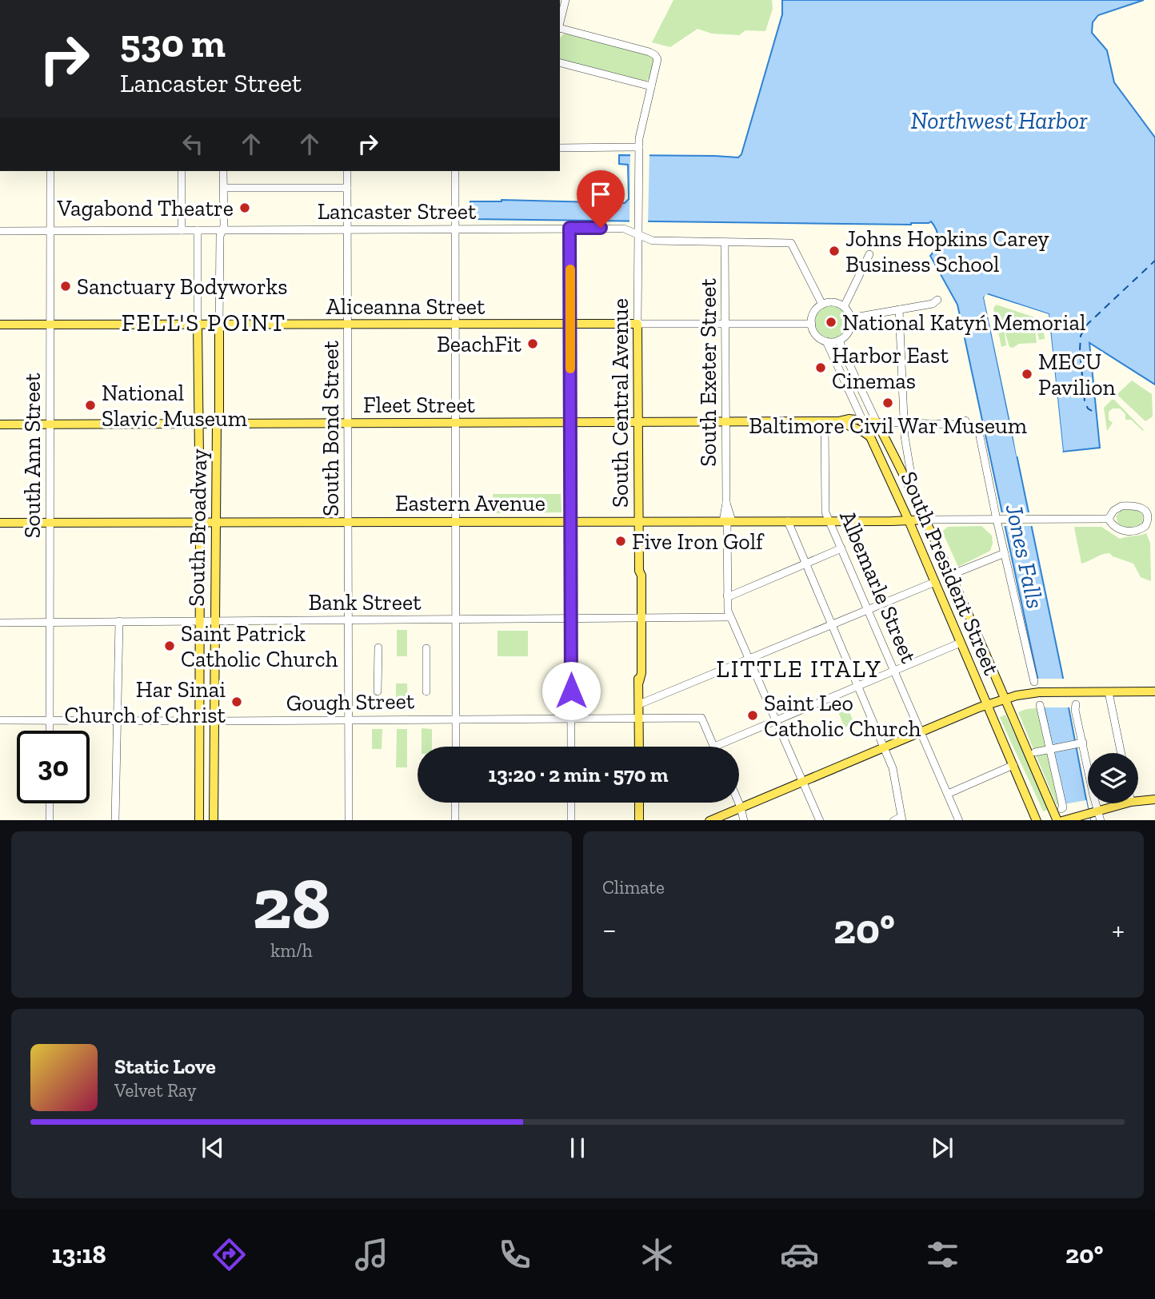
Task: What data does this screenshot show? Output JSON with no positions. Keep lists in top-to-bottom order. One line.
{"streets":{"main road":["Aliceanna Street","South Central Avenue","Fleet Street","Eastern Avenue","South Broadway","South President Street"],"street":["Lancaster Street","South Exeter Street","South Bond Street","South Ann Street","Albemarle Street","Bank Street","Gough Street"]},"crossings":[["Lancaster Street","Aliceanna Street"],["Lancaster Street","South Exeter Street"],["Lancaster Street","South Central Avenue"],["Lancaster Street","South Bond Street"],["Lancaster Street","South Ann Street"],["Lancaster Street","South Broadway"],["Lancaster Street","South President Street"],["Aliceanna Street","South Exeter Street"],["Aliceanna Street","South Central Avenue"],["Aliceanna Street","South Bond Street"],["Aliceanna Street","South Ann Street"],["Aliceanna Street","South Broadway"],["Aliceanna Street","South President Street"],["South Exeter Street","Fleet Street"],["South Exeter Street","Eastern Avenue"],["South Exeter Street","Bank Street"],["South Central Avenue","Fleet Street"],["South Central Avenue","Eastern Avenue"],["South Central Avenue","Bank Street"],["South Central Avenue","Gough Street"],["Fleet Street","South Bond Street"],["Fleet Street","South Ann Street"],["Fleet Street","South Broadway"],["Fleet Street","South President Street"],["Fleet Street","Albemarle Street"],["South Bond Street","Eastern Avenue"],["South Bond Street","Bank Street"],["South Bond Street","Gough Street"],["South Ann Street","Eastern Avenue"],["South Ann Street","Bank Street"],["South Ann Street","Gough Street"],["Eastern Avenue","South Broadway"],["Eastern Avenue","South President Street"],["Eastern Avenue","Albemarle Street"],["South Broadway","Bank Street"],["South Broadway","Gough Street"]],"districts":["FELL'S POINT","LITTLE ITALY"],"water":["Northwest Harbor","Jones Falls"],"places":["Vagabond Theatre","Johns Hopkins Carey Business School","Sanctuary Bodyworks","National Katyń Memorial","BeachFit","Harbor East Cinemas","MECU Pavilion","Baltimore Civil War Museum","National Slavic Museum","Five Iron Golf","Saint Patrick Catholic Church","Har Sinai Church of Christ","Saint Leo Catholic Church"],"page":{"turn":["530 m","Lancaster Street"],"limit":"30","trip":"13:20 · 2 min · 570 m","tile":[["28","km/h"],"Climate"],"heat":["−","20°","+"],"song":["Static Love","Velvet Ray"],"tabs":["13:18","20°"]}}
